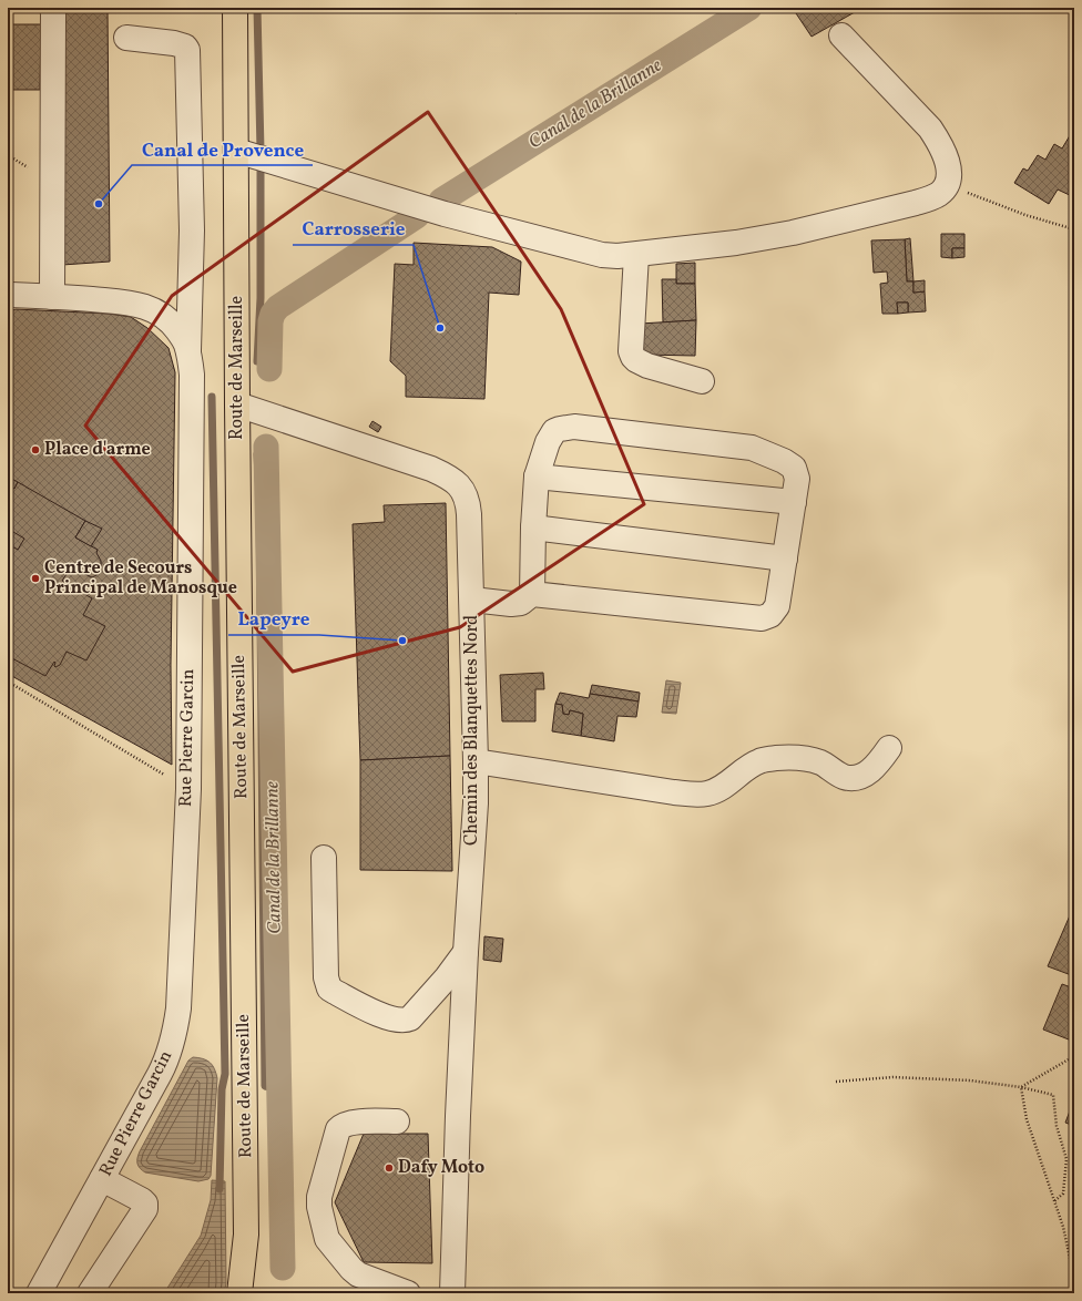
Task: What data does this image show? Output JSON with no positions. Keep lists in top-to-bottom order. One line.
{"streets":{"main road":["Route de Marseille"],"street":["Chemin des Blanquettes Nord","Rue Pierre Garcin"]},"crossings":[["Route de Marseille","Chemin des Blanquettes Nord"]],"water":["Canal de la Brillanne"],"places":["Canal de Provence","Carrosserie","Place d'arme","Centre de Secours Principal de Manosque","Lapeyre","Dafy Moto"]}
